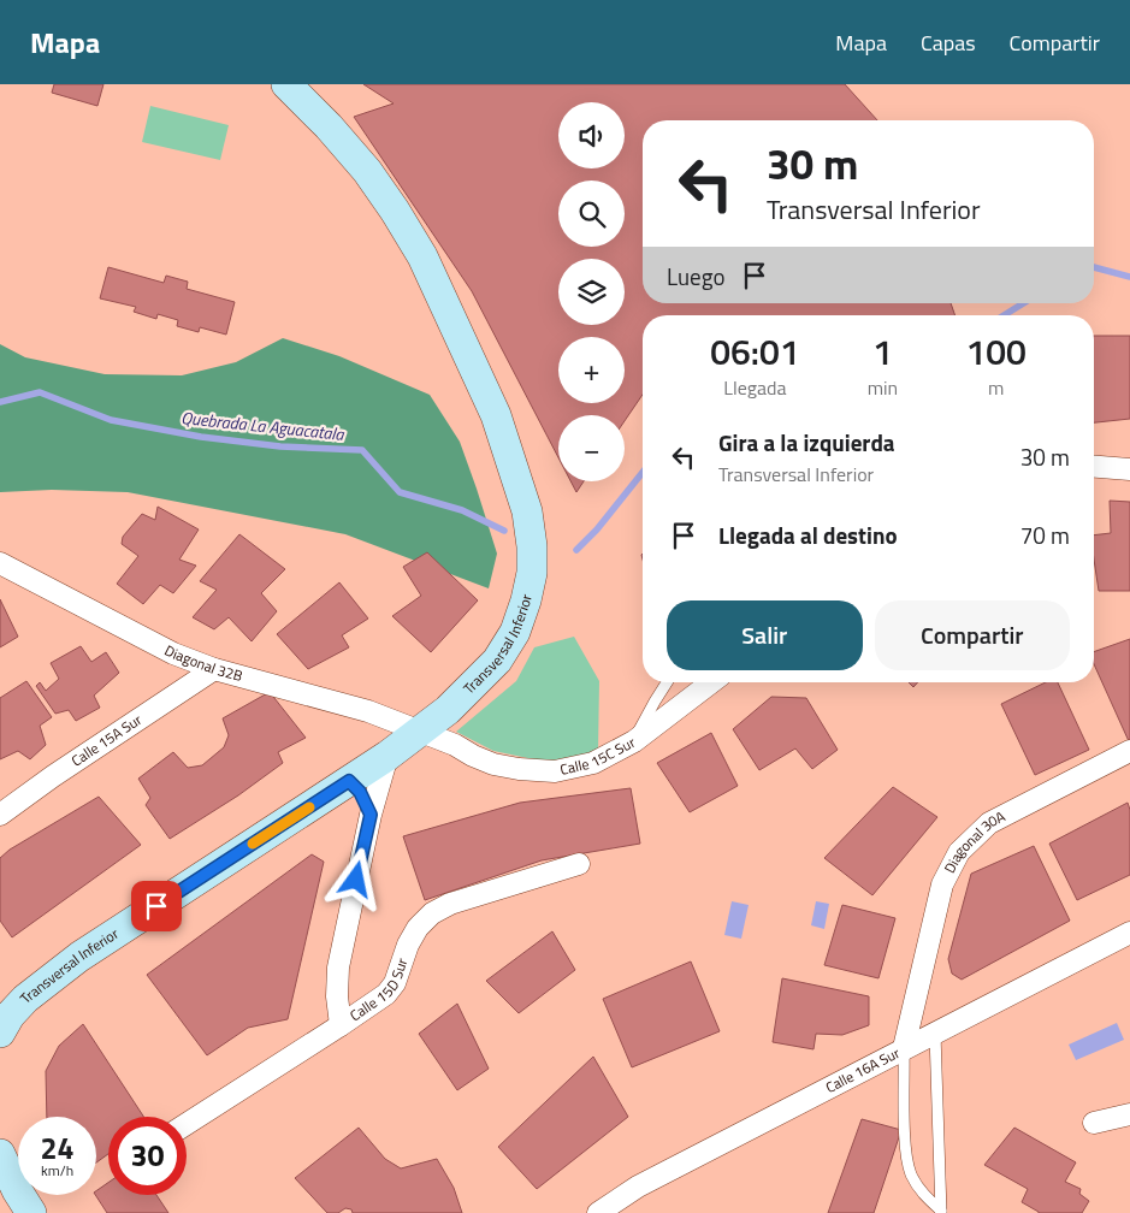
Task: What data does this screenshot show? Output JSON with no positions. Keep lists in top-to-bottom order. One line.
{"streets":{"main road":["Transversal Inferior"],"street":["Diagonal 32B","Calle 15A Sur","Calle 15C Sur","Diagonal 30A","Calle 15D Sur","Calle 16A Sur"]},"crossings":[["Transversal Inferior","Diagonal 32B"],["Transversal Inferior","Calle 15C Sur"],["Diagonal 32B","Calle 15A Sur"],["Diagonal 32B","Calle 15C Sur"],["Diagonal 30A","Calle 16A Sur"]],"water":["Quebrada La Aguacatala"],"page":{"header":"Mapa","nav":["Mapa","Capas","Compartir"],"map_buttons":["+","−"],"turn":["30 m","Transversal Inferior"],"then":"Luego","eta":["06:01","Llegada","1","min","100","m"],"list":[{"name":"Gira a la izquierda","note":"Transversal Inferior","value":"30 m"},{"name":"Llegada al destino","value":"70 m"}],"buttons":["Salir","Compartir"],"speed":"24 km/h","limit":"30"}}
